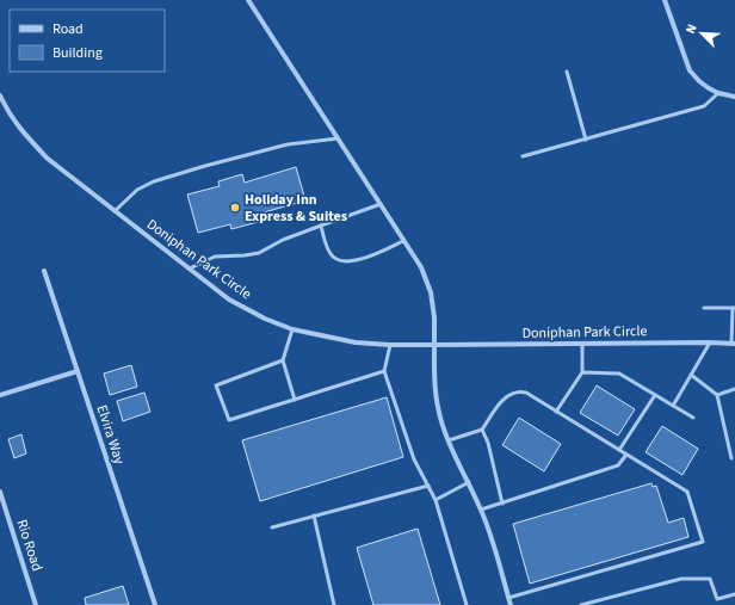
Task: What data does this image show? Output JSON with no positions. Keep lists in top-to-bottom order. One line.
{"streets":{"street":["Doniphan Park Circle","Elvira Way","Rio Road"]},"places":["Holiday Inn Express & Suites"],"legend":["Road","Building"],"north":"top left"}
